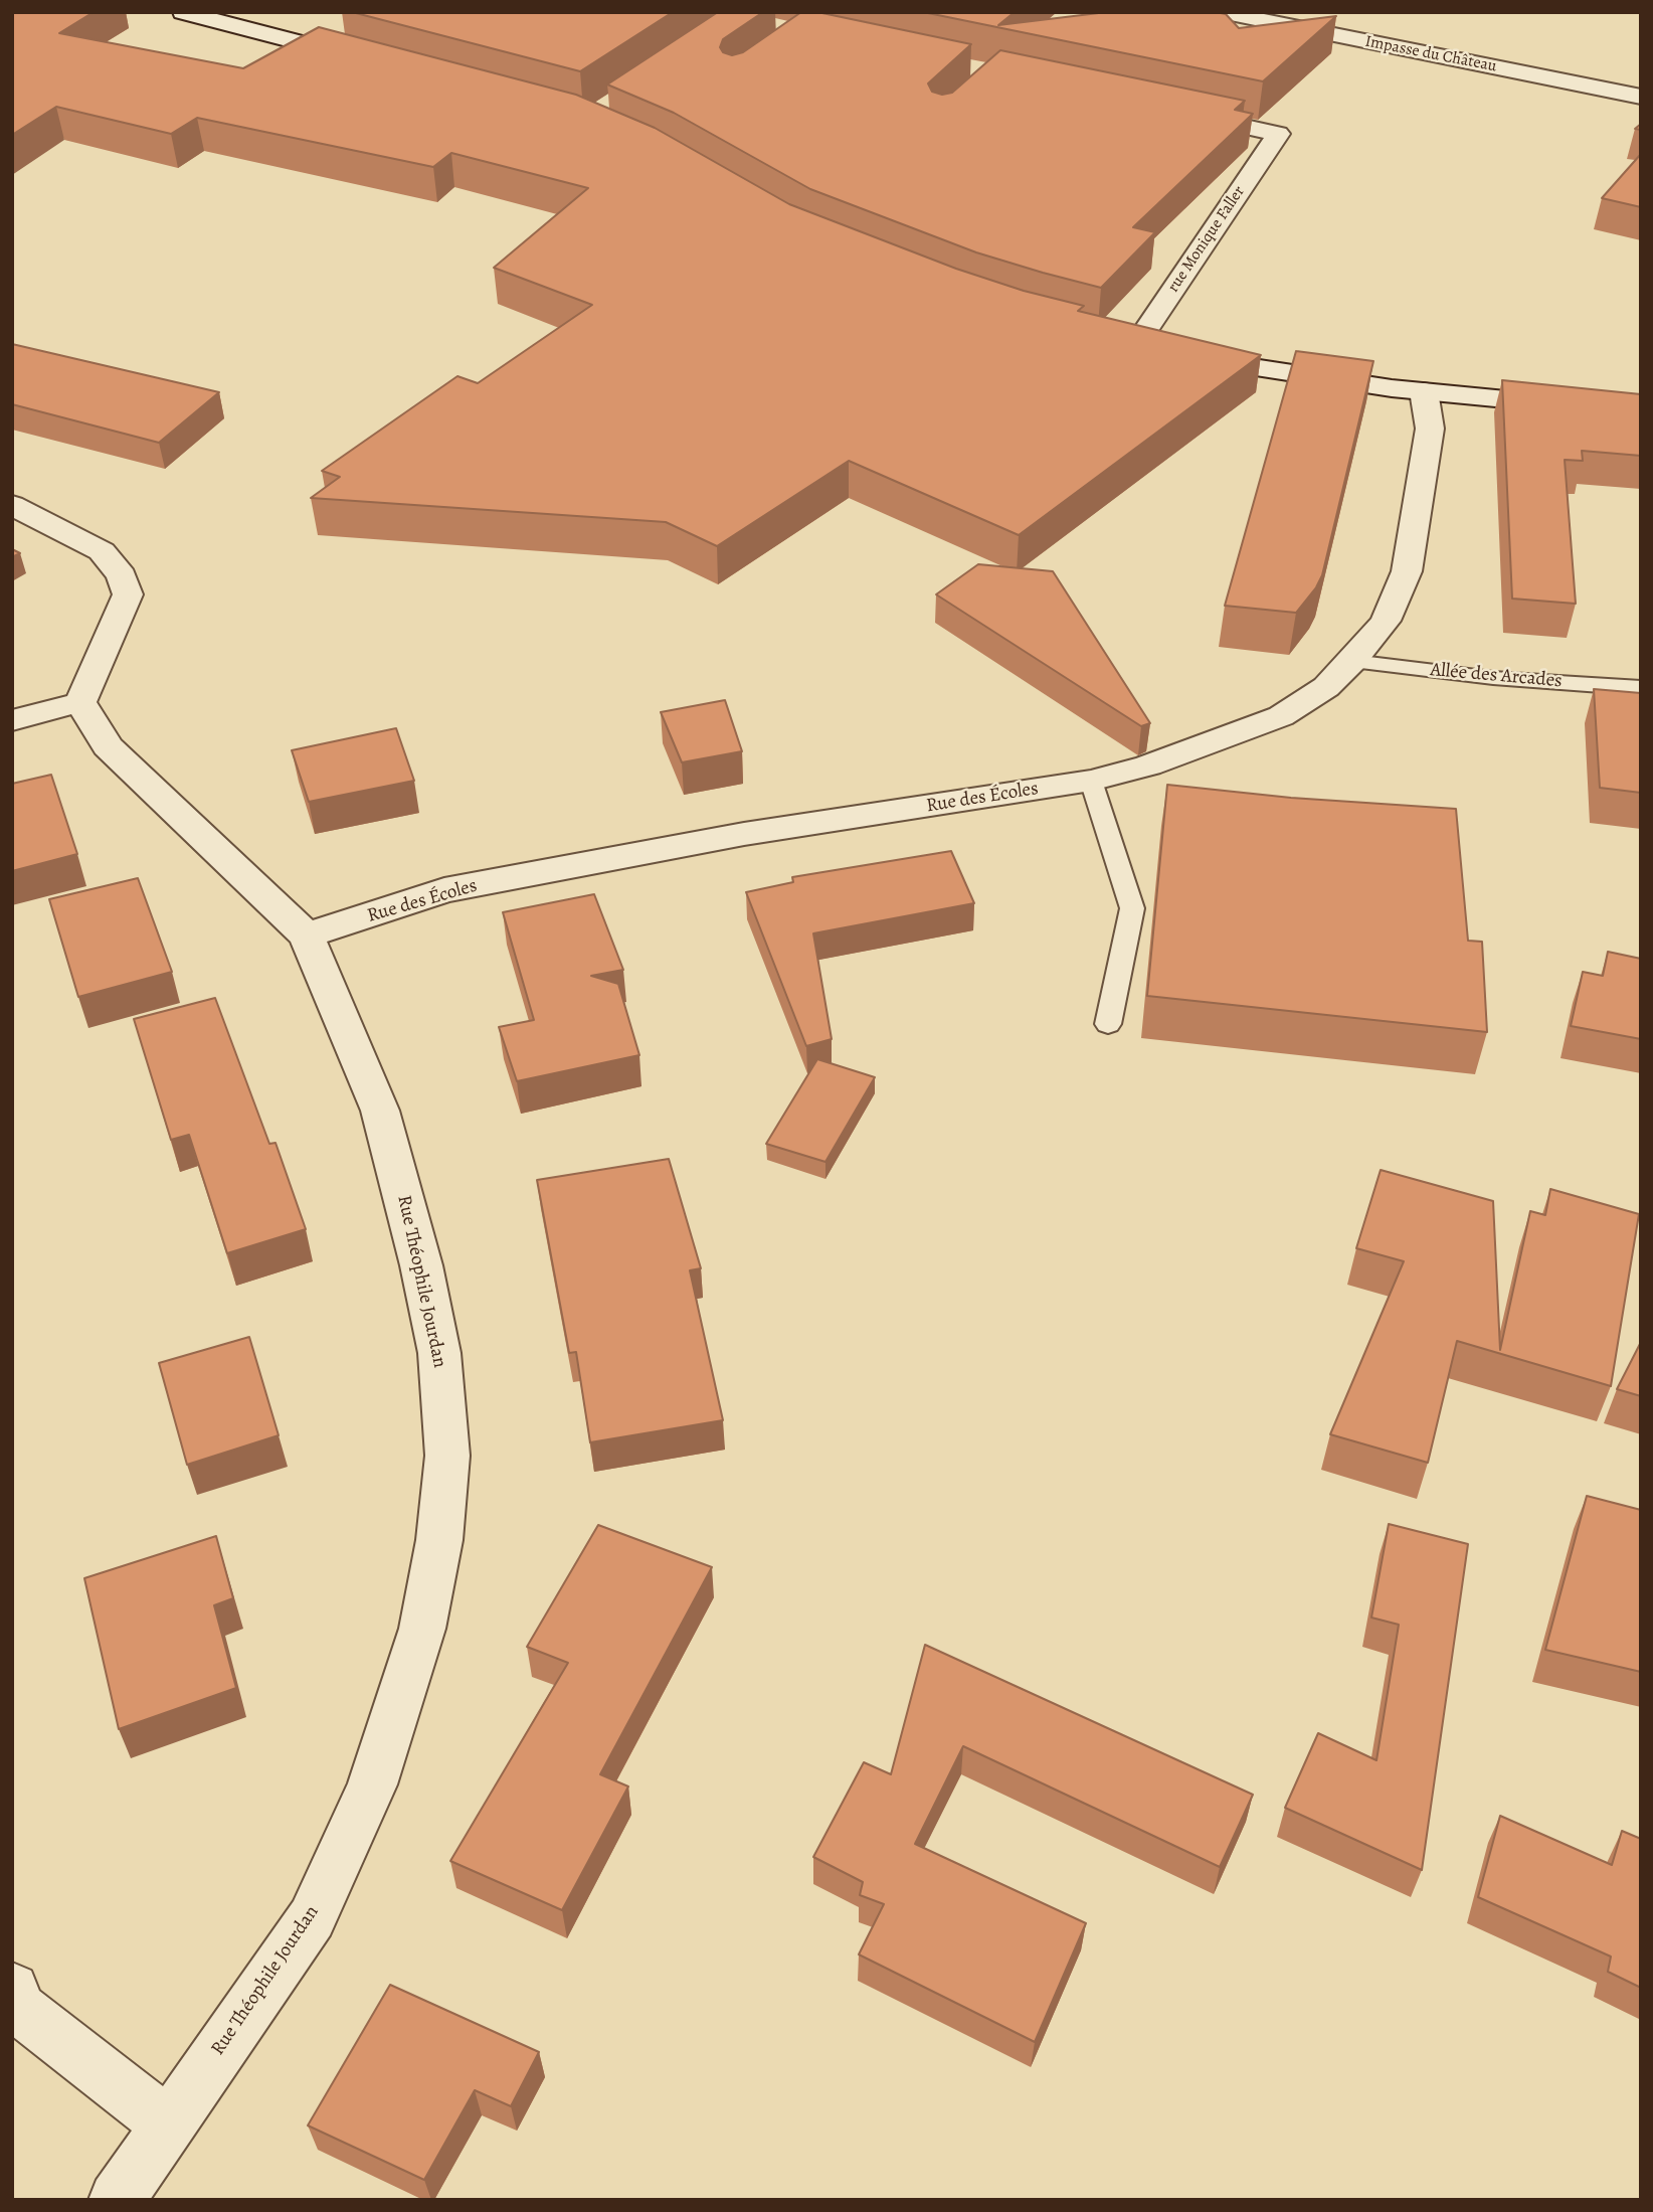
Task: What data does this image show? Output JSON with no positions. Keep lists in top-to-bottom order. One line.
{"streets":{"street":["Impasse du Château","rue Monique Faller","Rue des Écoles","Rue Théophile Jourdan"],"lane":["Allée des Arcades"]},"crossings":[["Allée des Arcades","Rue des Écoles"],["Rue des Écoles","Rue Théophile Jourdan"]]}
